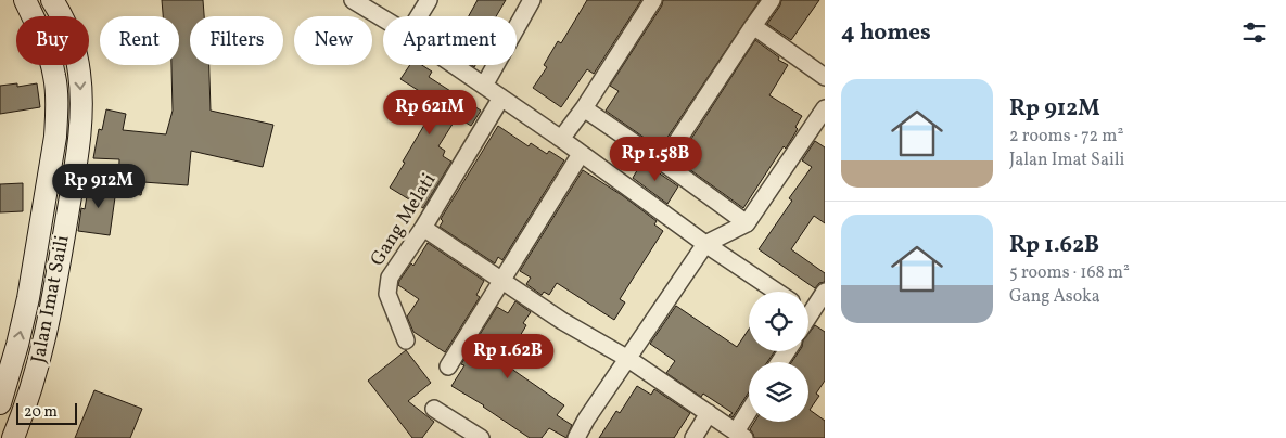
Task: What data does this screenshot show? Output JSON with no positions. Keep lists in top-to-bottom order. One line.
{"streets":{"main road":["Jalan Imat Saili"],"street":["Gang Melati"]},"scale_bar":"20 m","page":{"heading":"4 homes","chip":["Buy","Rent","Filters","New","Apartment"],"list":[{"name":"Rp 912M","note":"2 rooms · 72 m² · Jalan Imat Saili"},{"name":"Rp 1.62B","note":"5 rooms · 168 m² · Gang Asoka"}],"price":["Rp 621M","Rp 1.58B","Rp 912M","Rp 1.62B"],"scale":"20 m"}}
